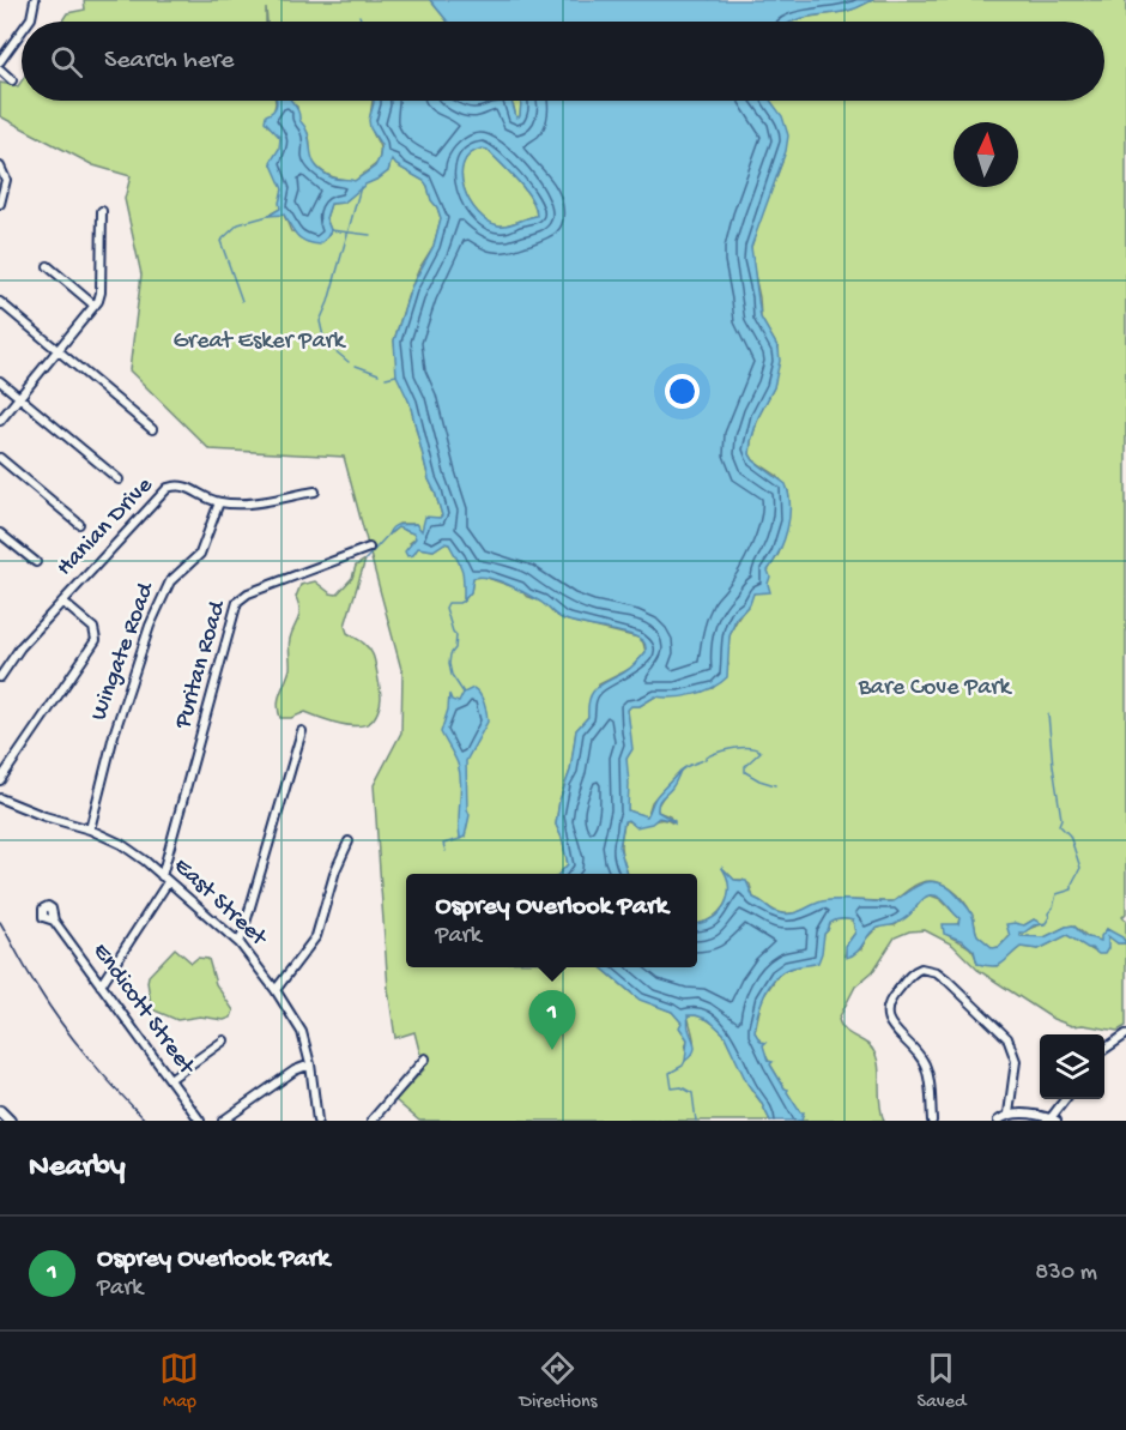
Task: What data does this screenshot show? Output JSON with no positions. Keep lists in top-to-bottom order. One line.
{"streets":{"street":["Hanian Drive","Wingate Road","Puritan Road","East Street","Endicott Street"]},"crossings":[["Hanian Drive","Wingate Road"],["Wingate Road","East Street"],["Puritan Road","East Street"]],"parks":["Great Esker Park","Bare Cove Park"],"north":"top","page":{"search":"Search here","popup":["Osprey Overlook Park","Park"],"pins":"1","heading":"Nearby","list":[{"mark":"1","name":"Osprey Overlook Park","note":"Park","value":"830 m"}],"nav":["Map","Directions","Saved"]}}
